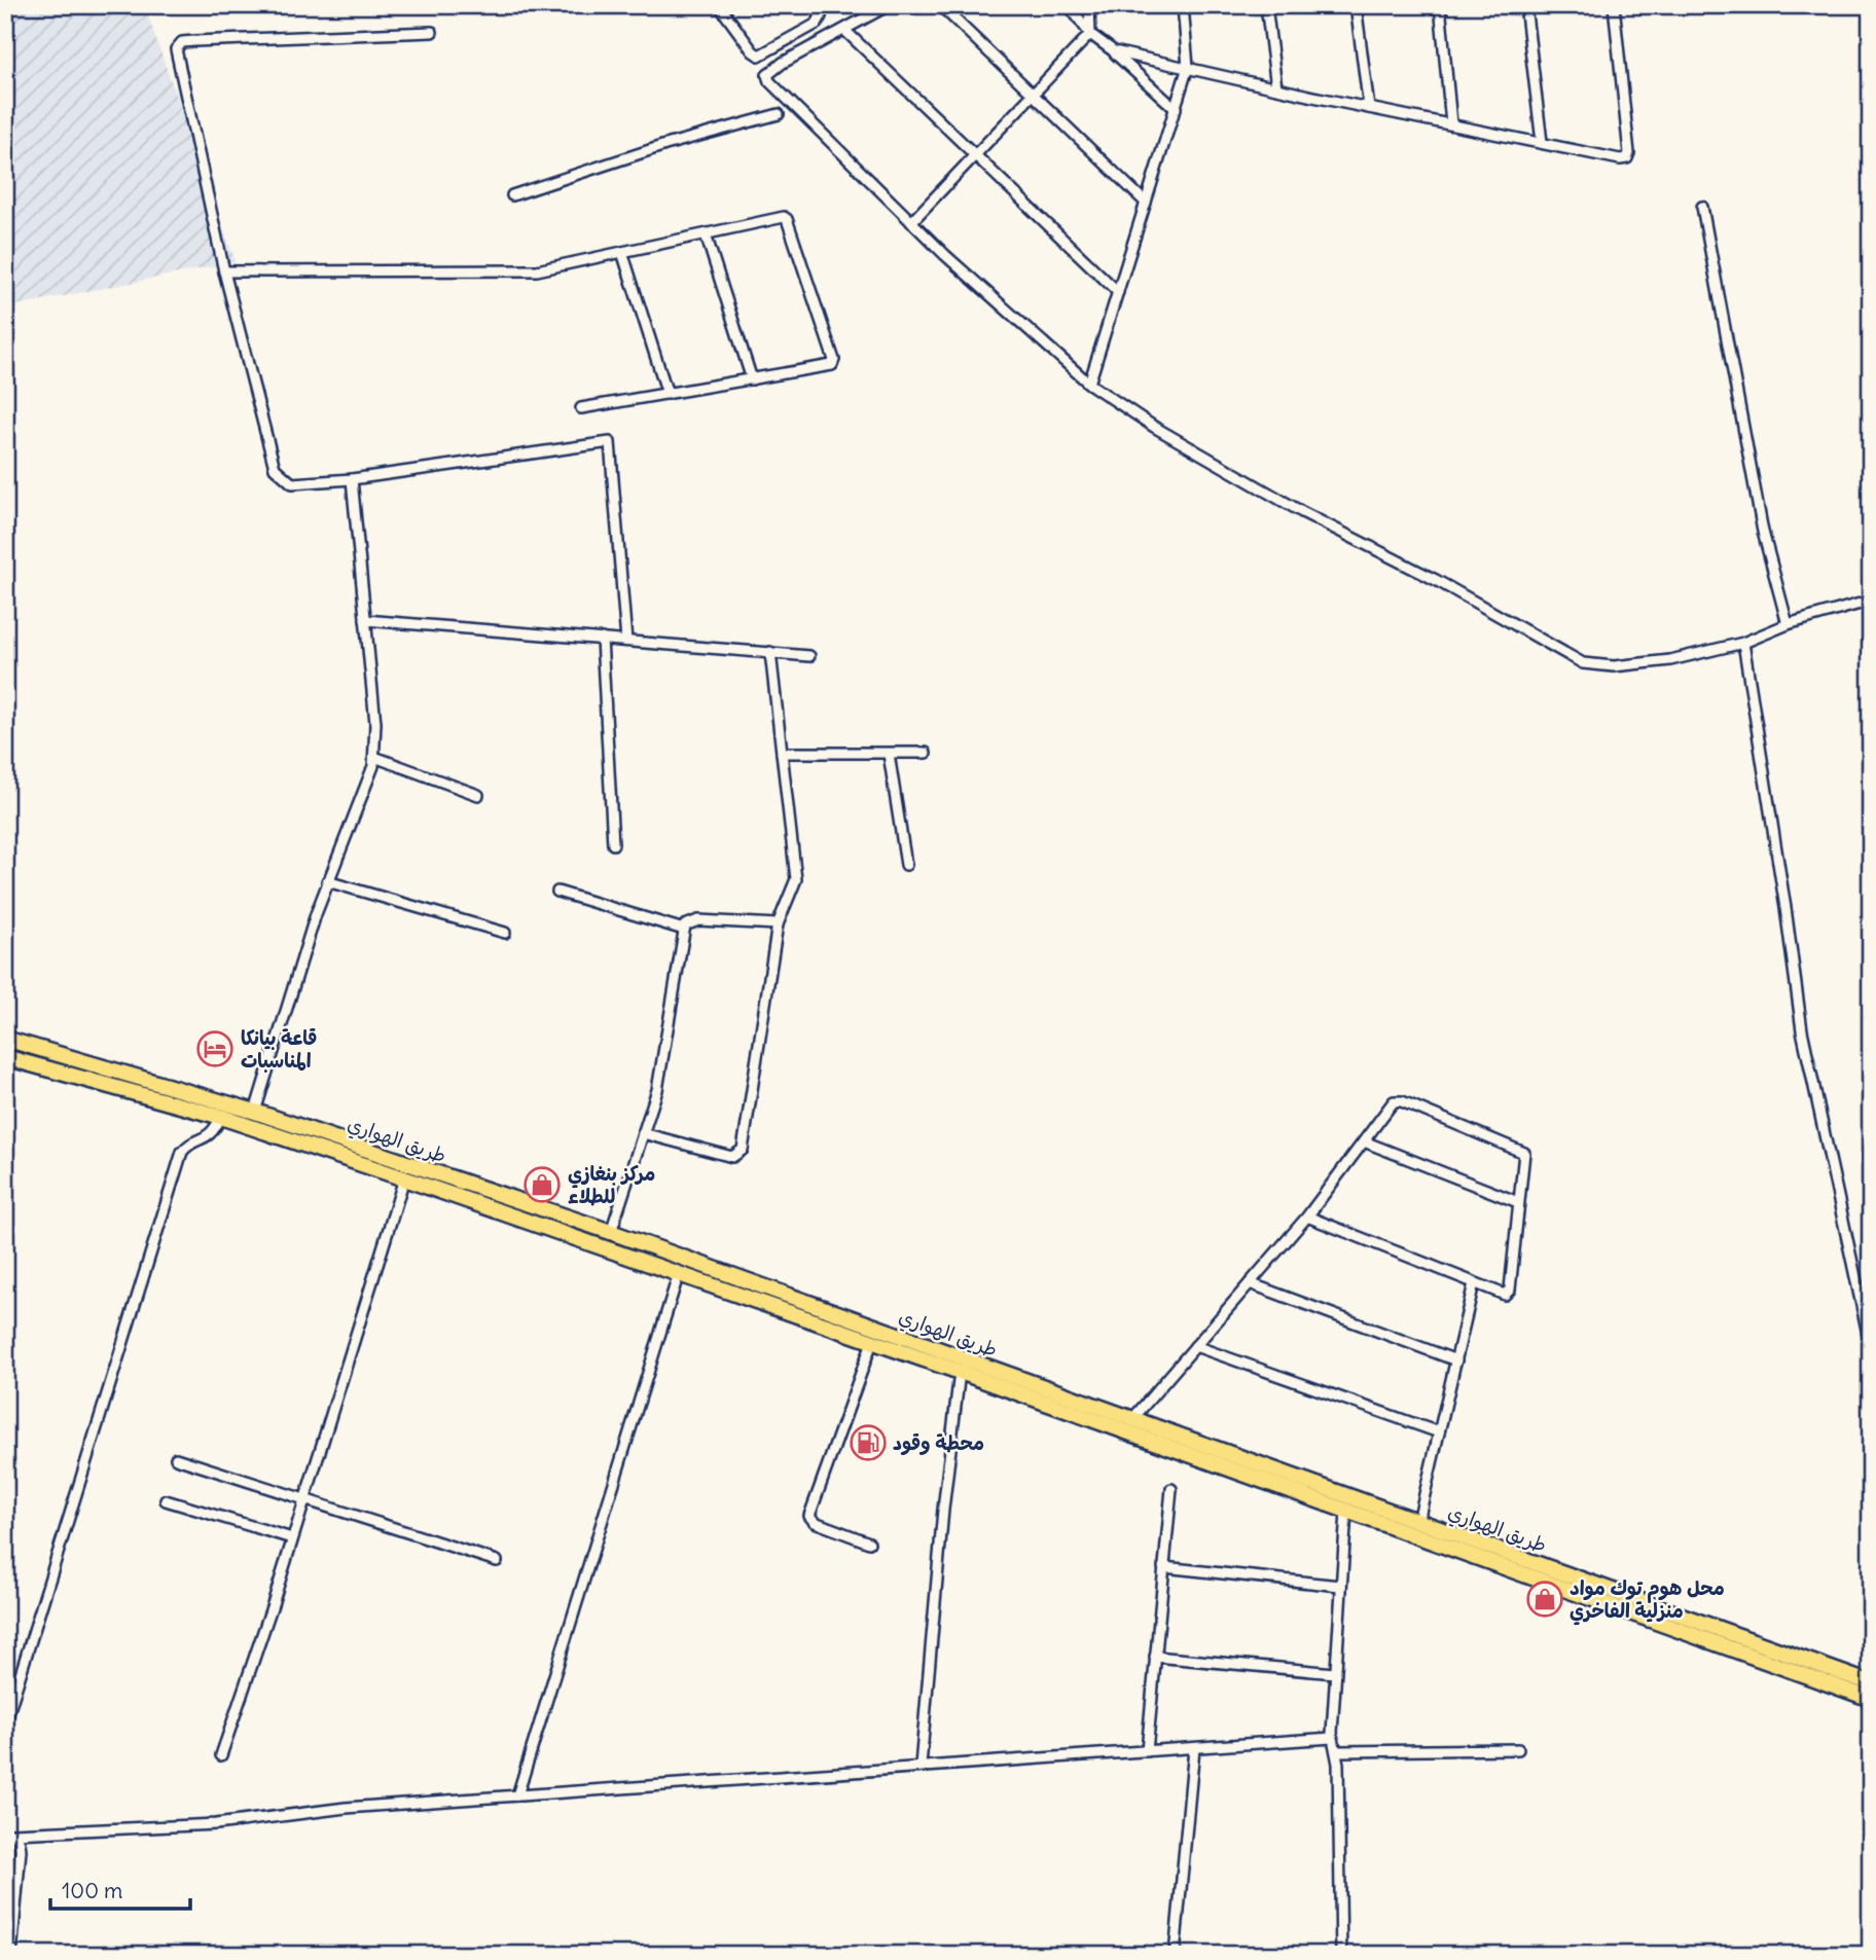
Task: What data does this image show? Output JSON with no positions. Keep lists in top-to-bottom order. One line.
{"streets":{"highway":["طريق الهواري"]},"places":{"hotel":["قاعة بيانكا المناسبات"],"shop":["مركز بنغازي للطلاء","محل هوم توك مواد منزلية الفاخري"],"fuel station":["محطة وقود"]},"scale_bar":"100 m"}
